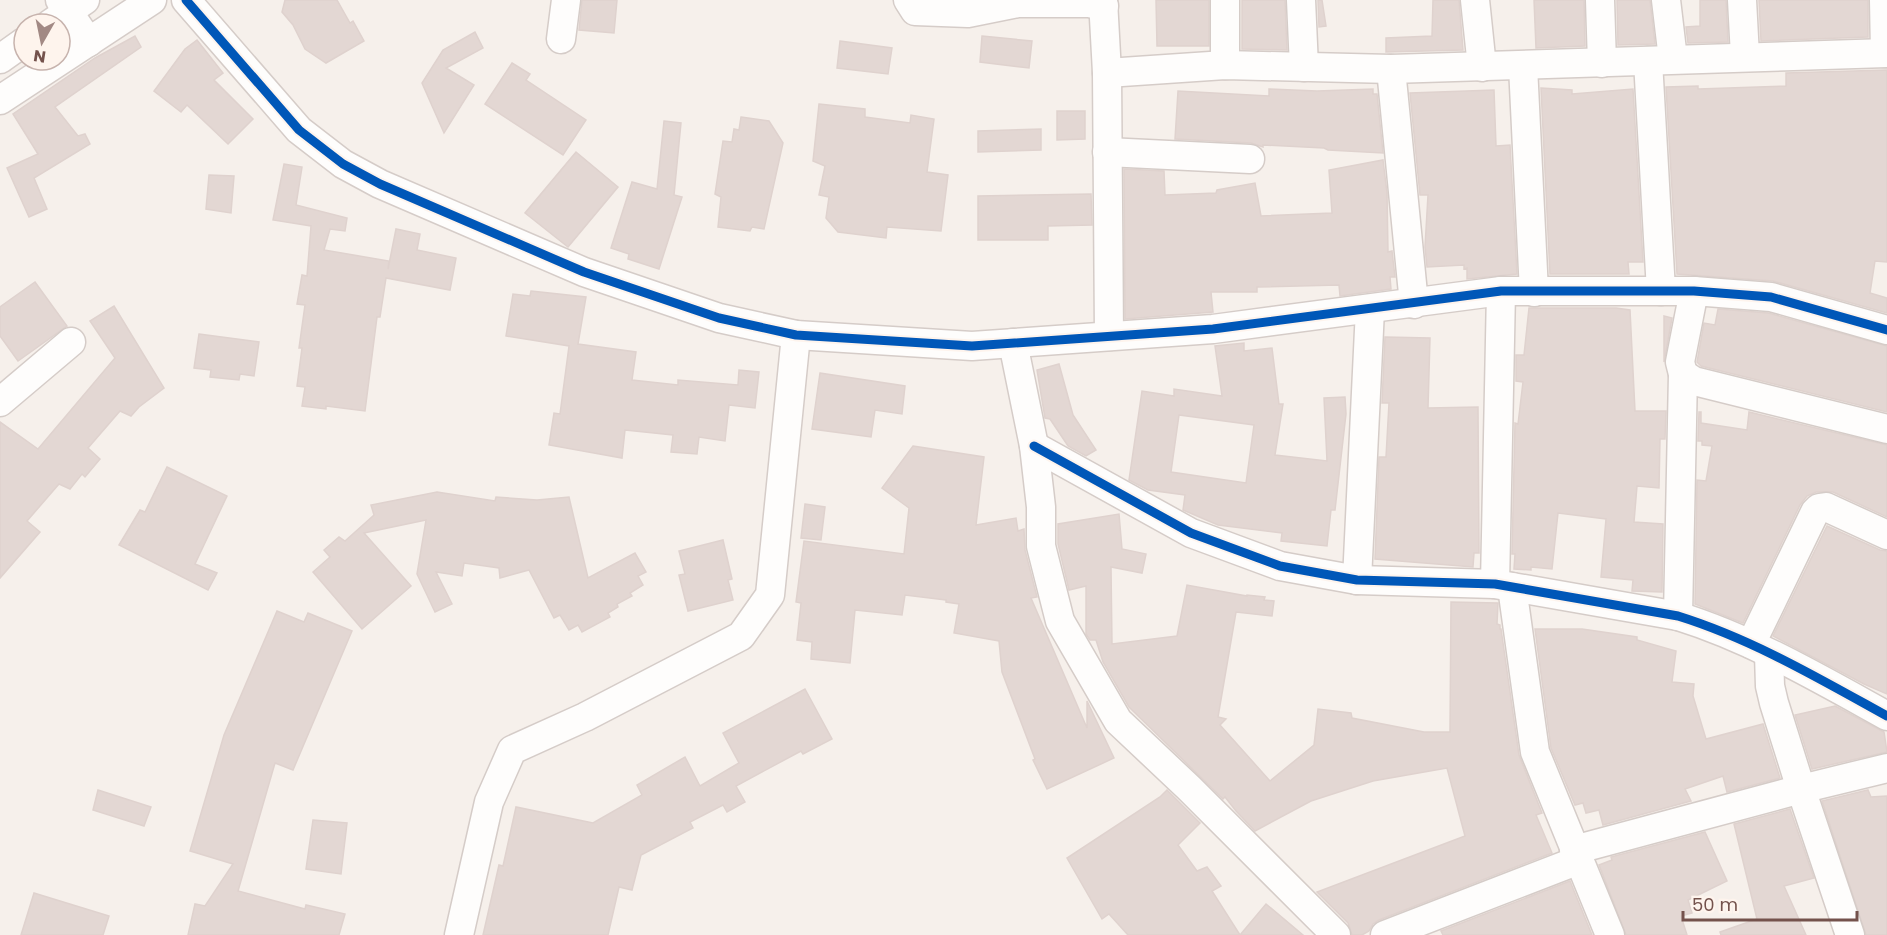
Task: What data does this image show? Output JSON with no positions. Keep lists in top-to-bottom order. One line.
{"scale_bar":"50 m","north":"bottom"}
